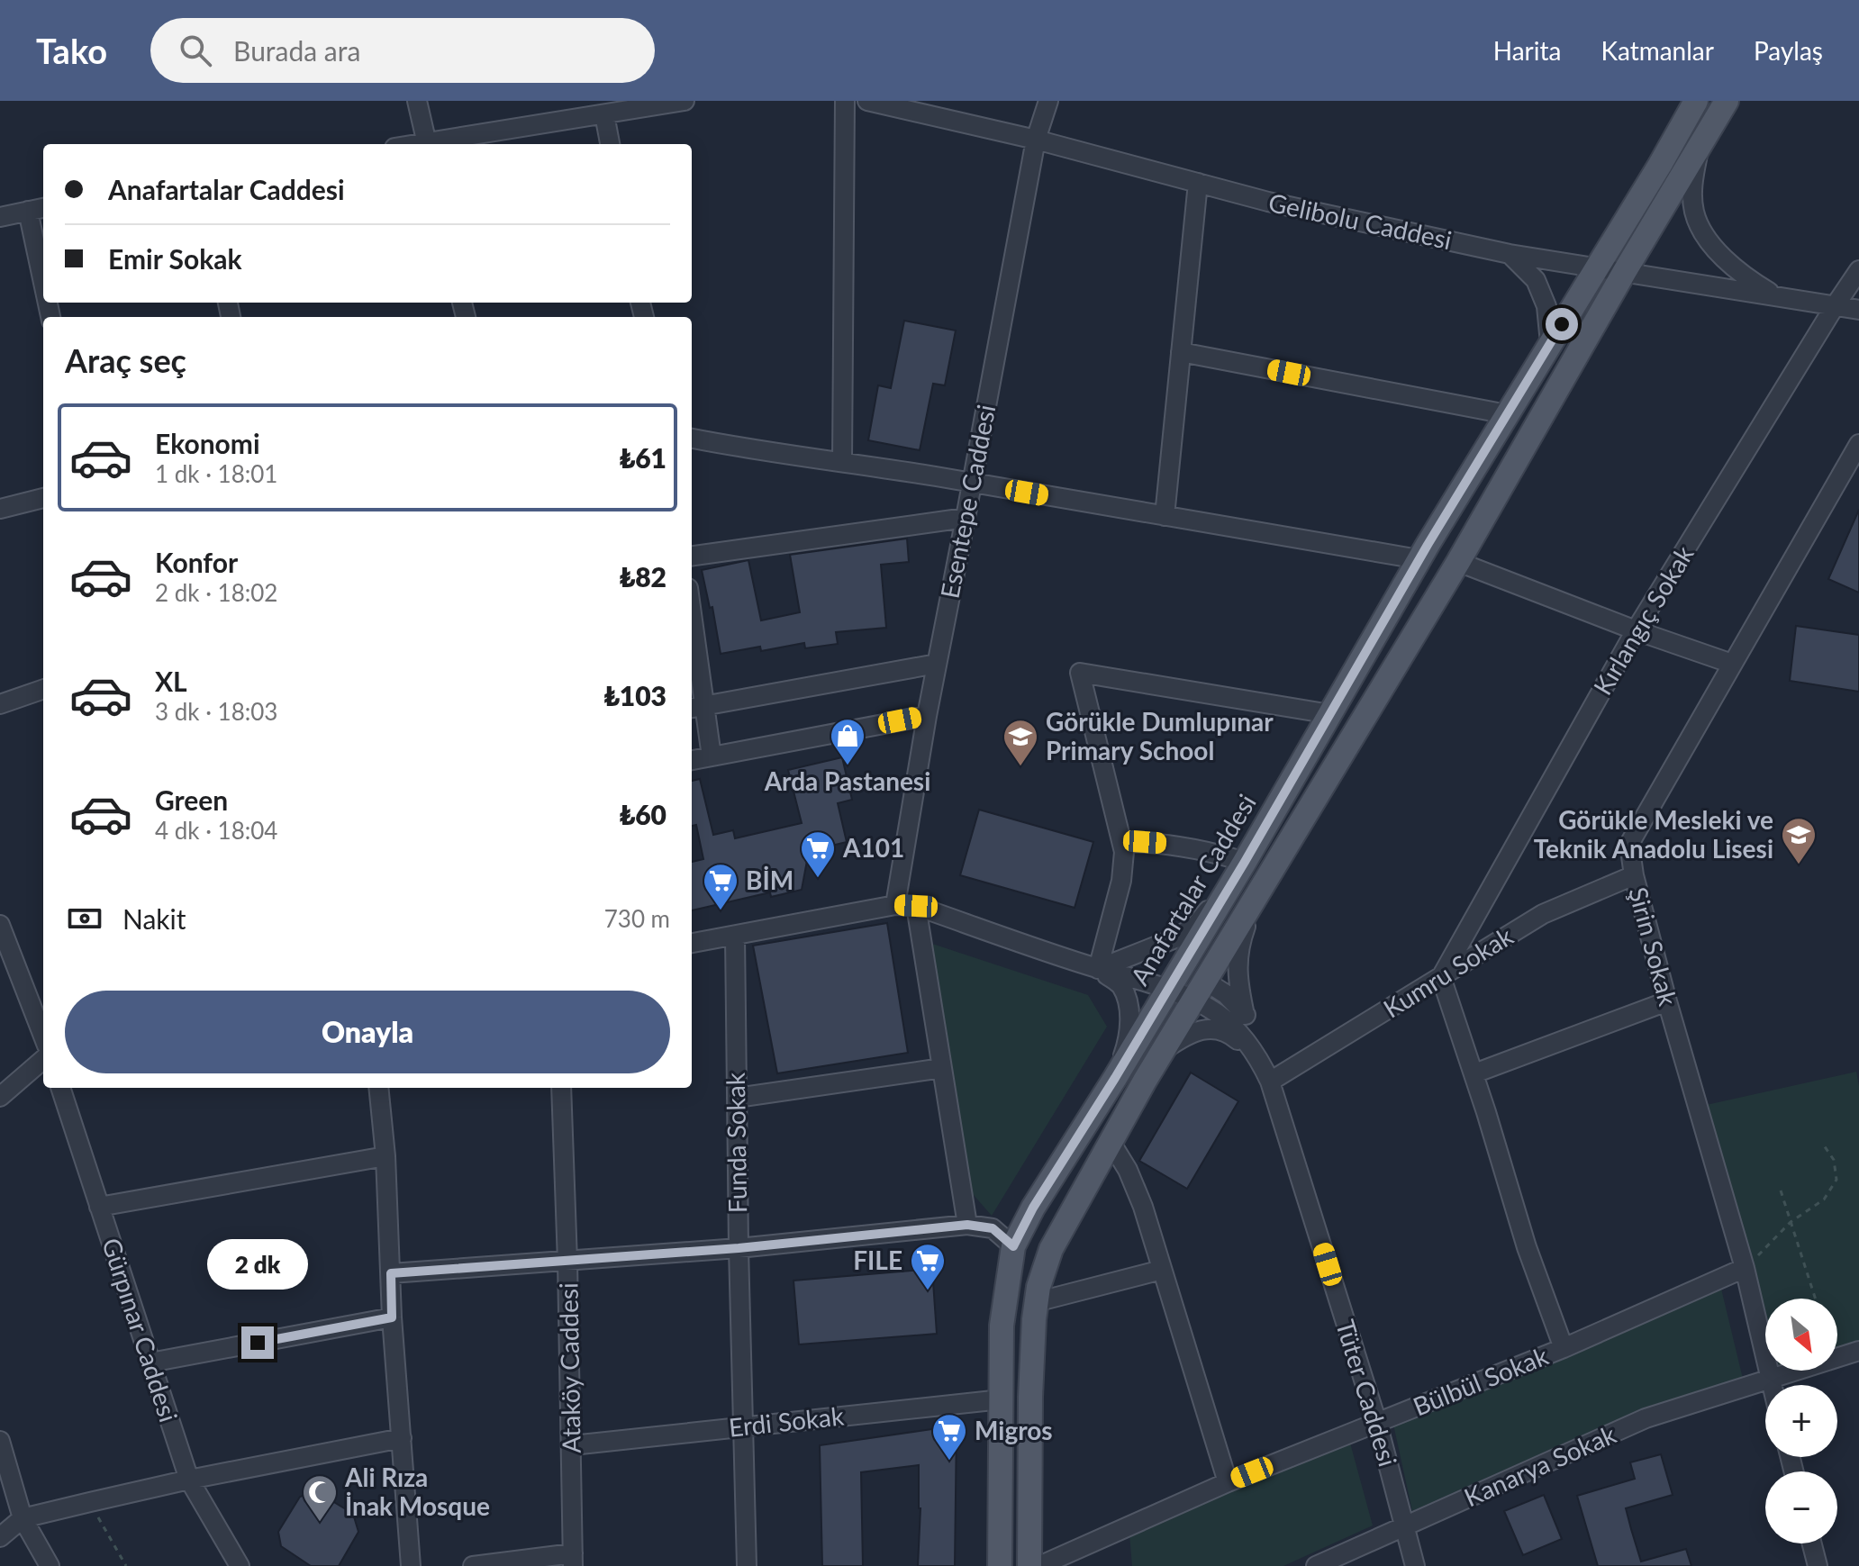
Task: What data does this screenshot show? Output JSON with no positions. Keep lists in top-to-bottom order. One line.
{"streets":{"main road":["Anafartalar Caddesi"],"street":["Gelibolu Caddesi","Esentepe Caddesi","Kırlangıç Sokak","Şirin Sokak","Kumru Sokak","Funda Sokak","Gürpınar Caddesi","Ataköy Caddesi","Bülbül Sokak","Tüter Caddesi","Erdi Sokak","Kanarya Sokak"]},"crossings":[["Gelibolu Caddesi","Esentepe Caddesi"],["Gelibolu Caddesi","Kırlangıç Sokak"],["Gelibolu Caddesi","Anafartalar Caddesi"],["Kırlangıç Sokak","Kumru Sokak"],["Kırlangıç Sokak","Bülbül Sokak"],["Anafartalar Caddesi","Erdi Sokak"],["Şirin Sokak","Kumru Sokak"],["Şirin Sokak","Bülbül Sokak"],["Şirin Sokak","Kanarya Sokak"],["Kumru Sokak","Bülbül Sokak"],["Kumru Sokak","Tüter Caddesi"],["Funda Sokak","Erdi Sokak"],["Ataköy Caddesi","Erdi Sokak"],["Bülbül Sokak","Tüter Caddesi"],["Tüter Caddesi","Kanarya Sokak"]],"places":{"shop":["Arda Pastanesi"],"school or university":["Görükle Dumlupınar Primary School","Görükle Mesleki ve Teknik Anadolu Lisesi"],"supermarket":["A101","BİM","FILE","Migros"],"mosque":["Ali Rıza İnak Mosque"]},"north":"bottom right","page":{"header":"Tako","search":"Burada ara","nav":["Harita","Katmanlar","Paylaş"],"banner":["Anafartalar Caddesi","Emir Sokak"],"heading":"Araç seç","list":[{"name":"Ekonomi","note":"1 dk · 18:01","value":"₺61"},{"name":"Konfor","note":"2 dk · 18:02","value":"₺82"},{"name":"XL","note":"3 dk · 18:03","value":"₺103"},{"name":"Green","note":"4 dk · 18:04","value":"₺60"}],"pay":["Nakit","730 m"],"buttons":"Onayla","bubble":"2 dk","map_buttons":["+","−"]}}
